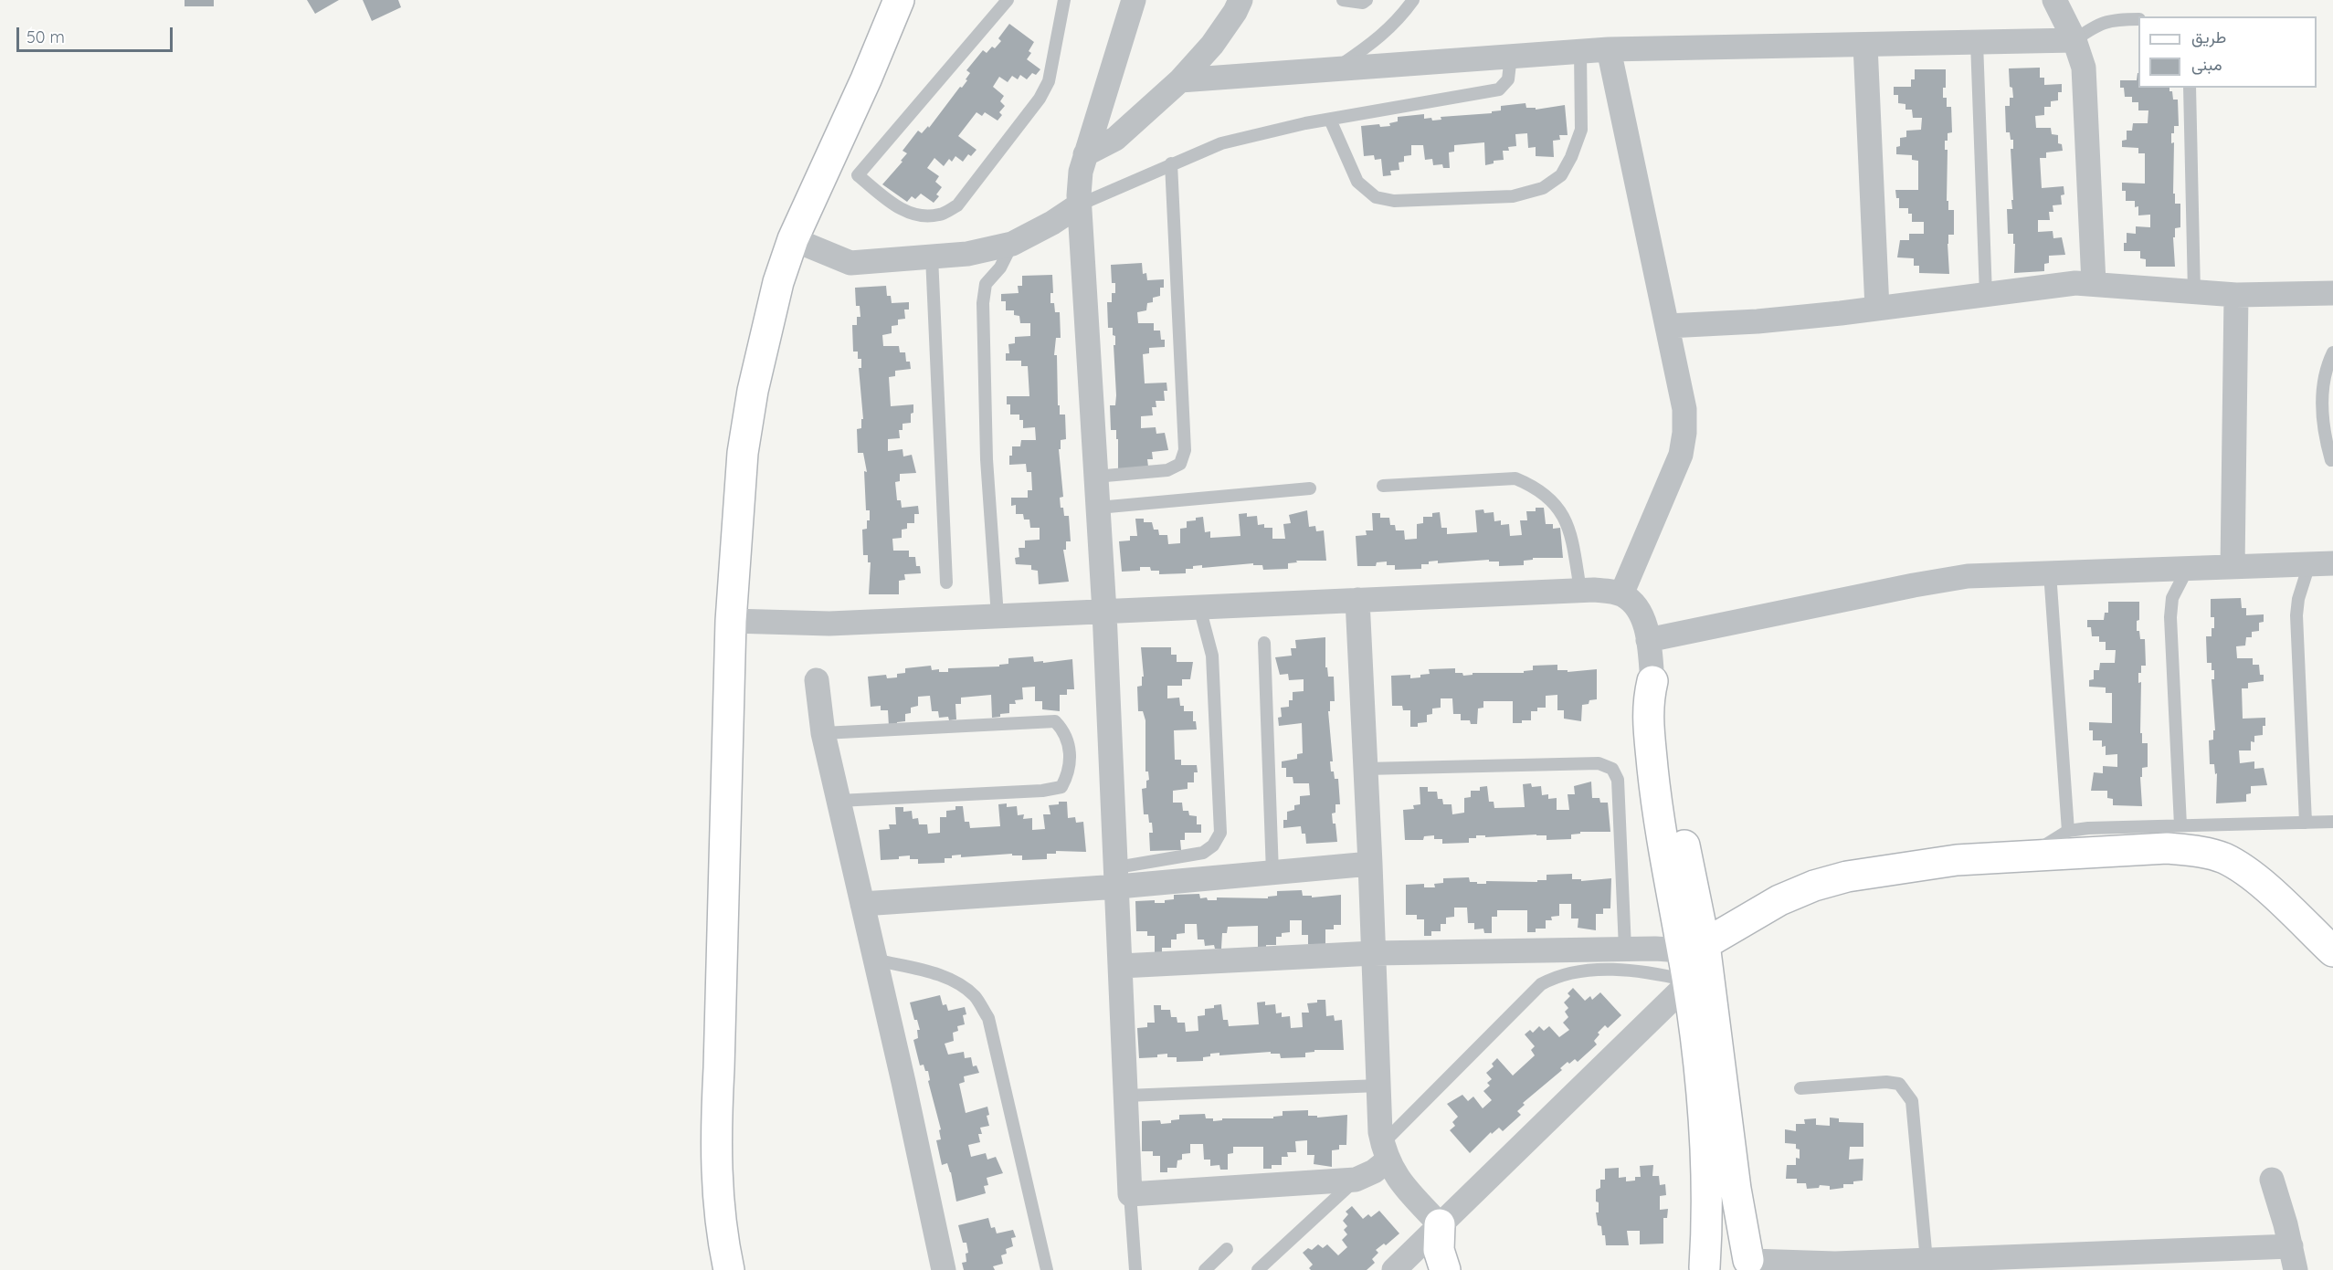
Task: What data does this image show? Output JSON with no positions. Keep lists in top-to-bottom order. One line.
{"legend":["طريق","مبنى"],"scale_bar":"50 m"}
